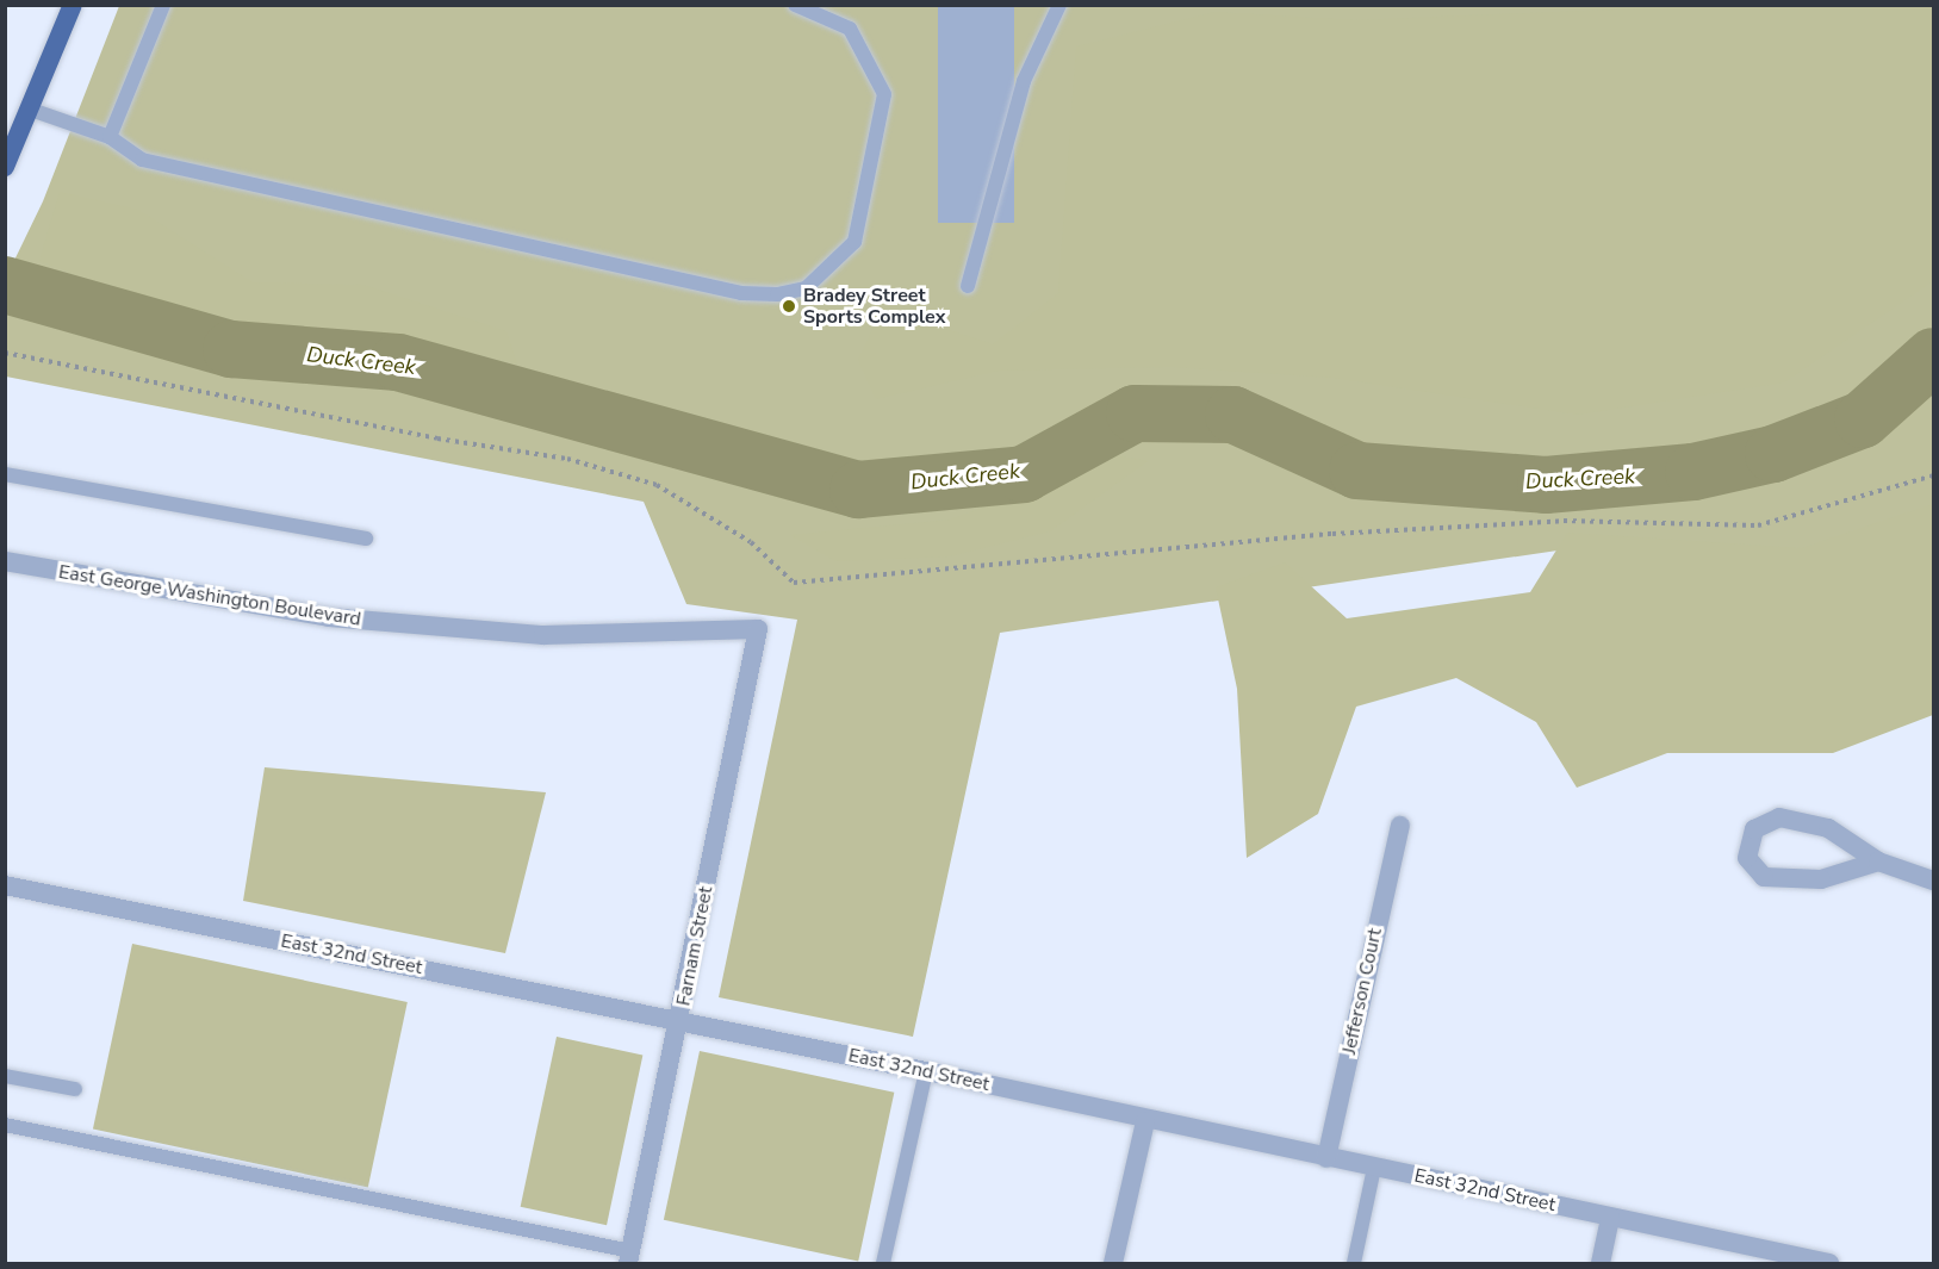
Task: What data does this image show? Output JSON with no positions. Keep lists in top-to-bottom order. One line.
{"streets":{"street":["East George Washington Boulevard","Farnam Street","East 32nd Street","Jefferson Court"]},"crossings":[["East George Washington Boulevard","Farnam Street"],["Farnam Street","East 32nd Street"],["East 32nd Street","Jefferson Court"]],"water":["Duck Creek"],"places":["Bradey Street Sports Complex"]}
